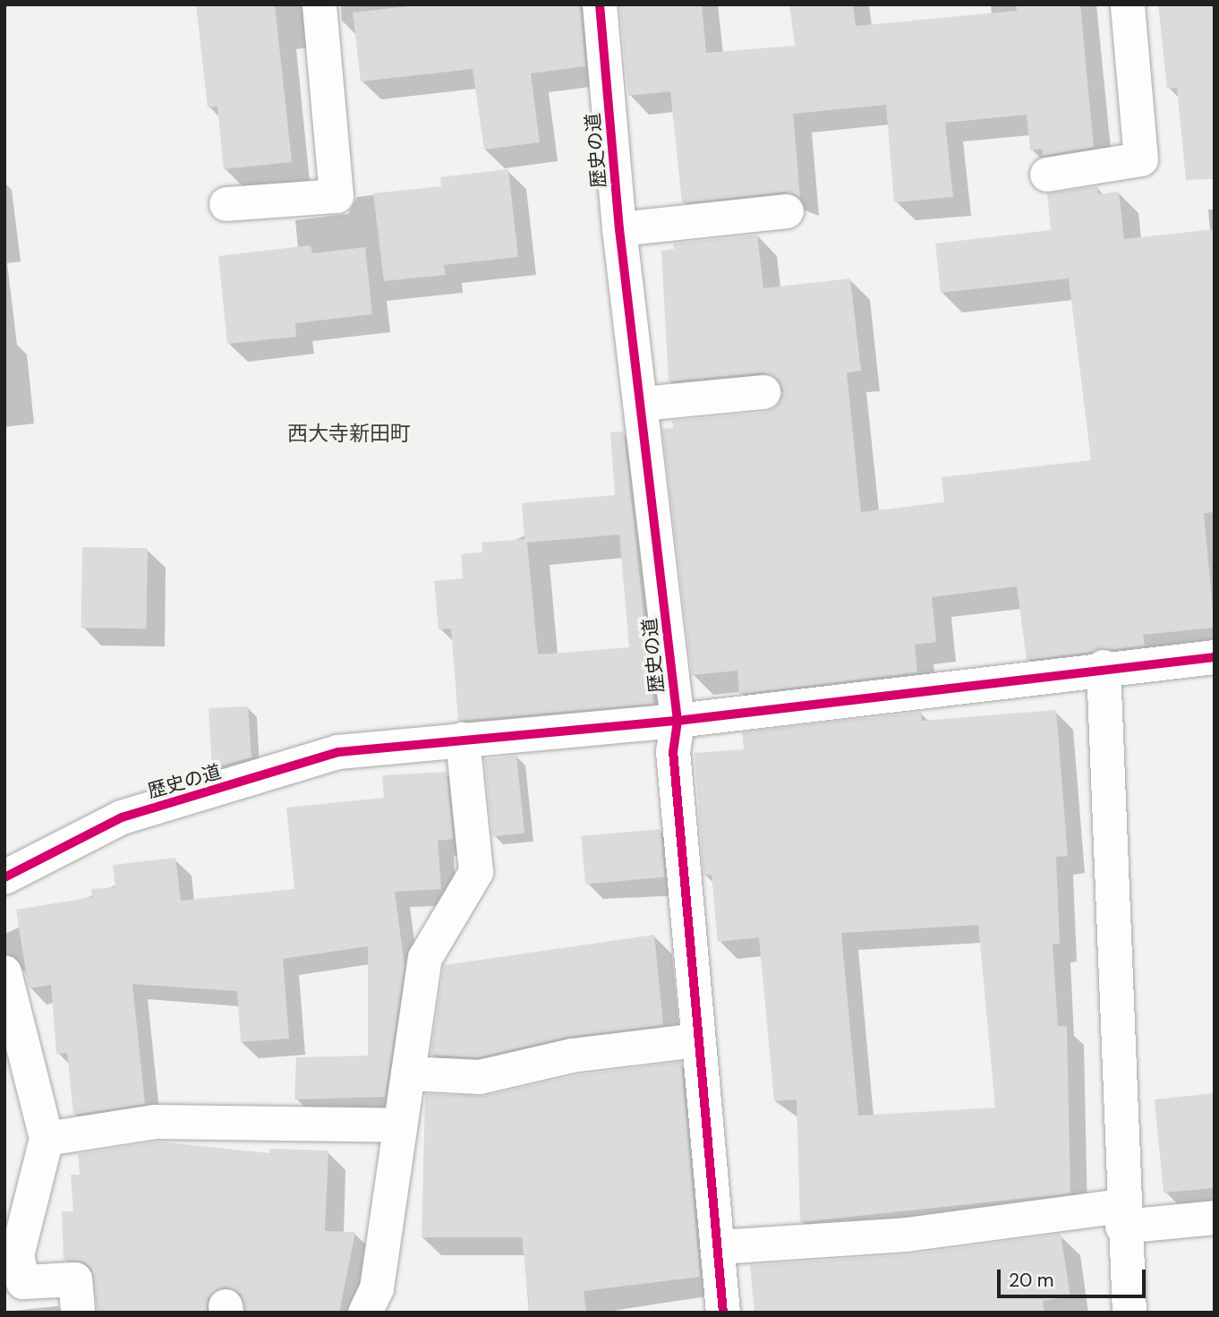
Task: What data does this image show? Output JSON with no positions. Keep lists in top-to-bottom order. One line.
{"streets":{"street":["歴史の道"]},"districts":["西大寺新田町"],"scale_bar":"20 m"}
